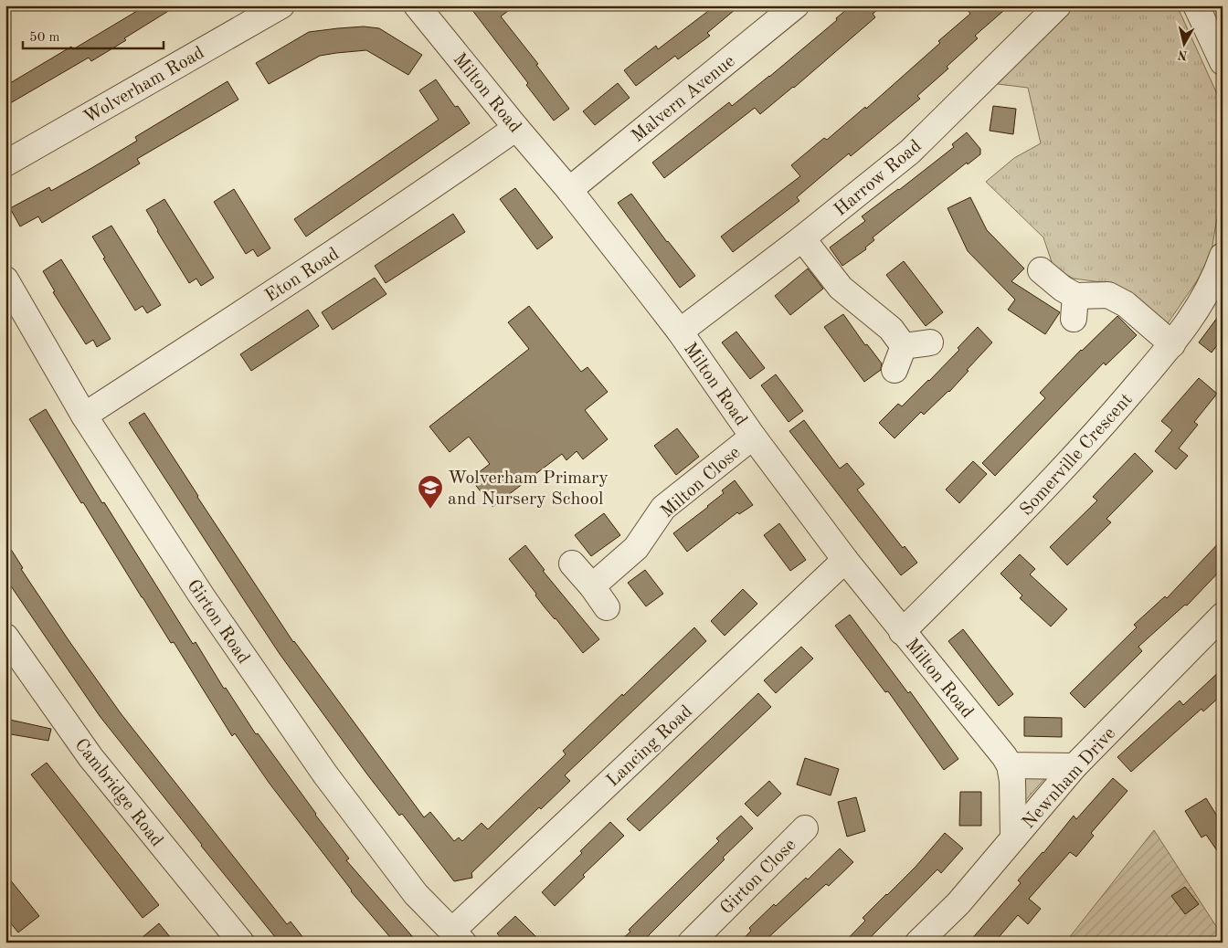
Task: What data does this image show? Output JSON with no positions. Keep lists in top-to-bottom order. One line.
{"streets":{"street":["Wolverham Road","Milton Road","Malvern Avenue","Harrow Road","Eton Road","Somerville Crescent","Milton Close","Girton Road","Lancing Road","Newnham Drive","Cambridge Road","Girton Close"]},"crossings":[["Milton Road","Malvern Avenue"],["Milton Road","Harrow Road"],["Milton Road","Eton Road"],["Milton Road","Somerville Crescent"],["Milton Road","Milton Close"],["Milton Road","Lancing Road"],["Milton Road","Newnham Drive"],["Eton Road","Girton Road"],["Girton Road","Lancing Road"]],"places":{"school or university":["Wolverham Primary and Nursery School"]},"scale_bar":"50 m","north":"bottom"}
